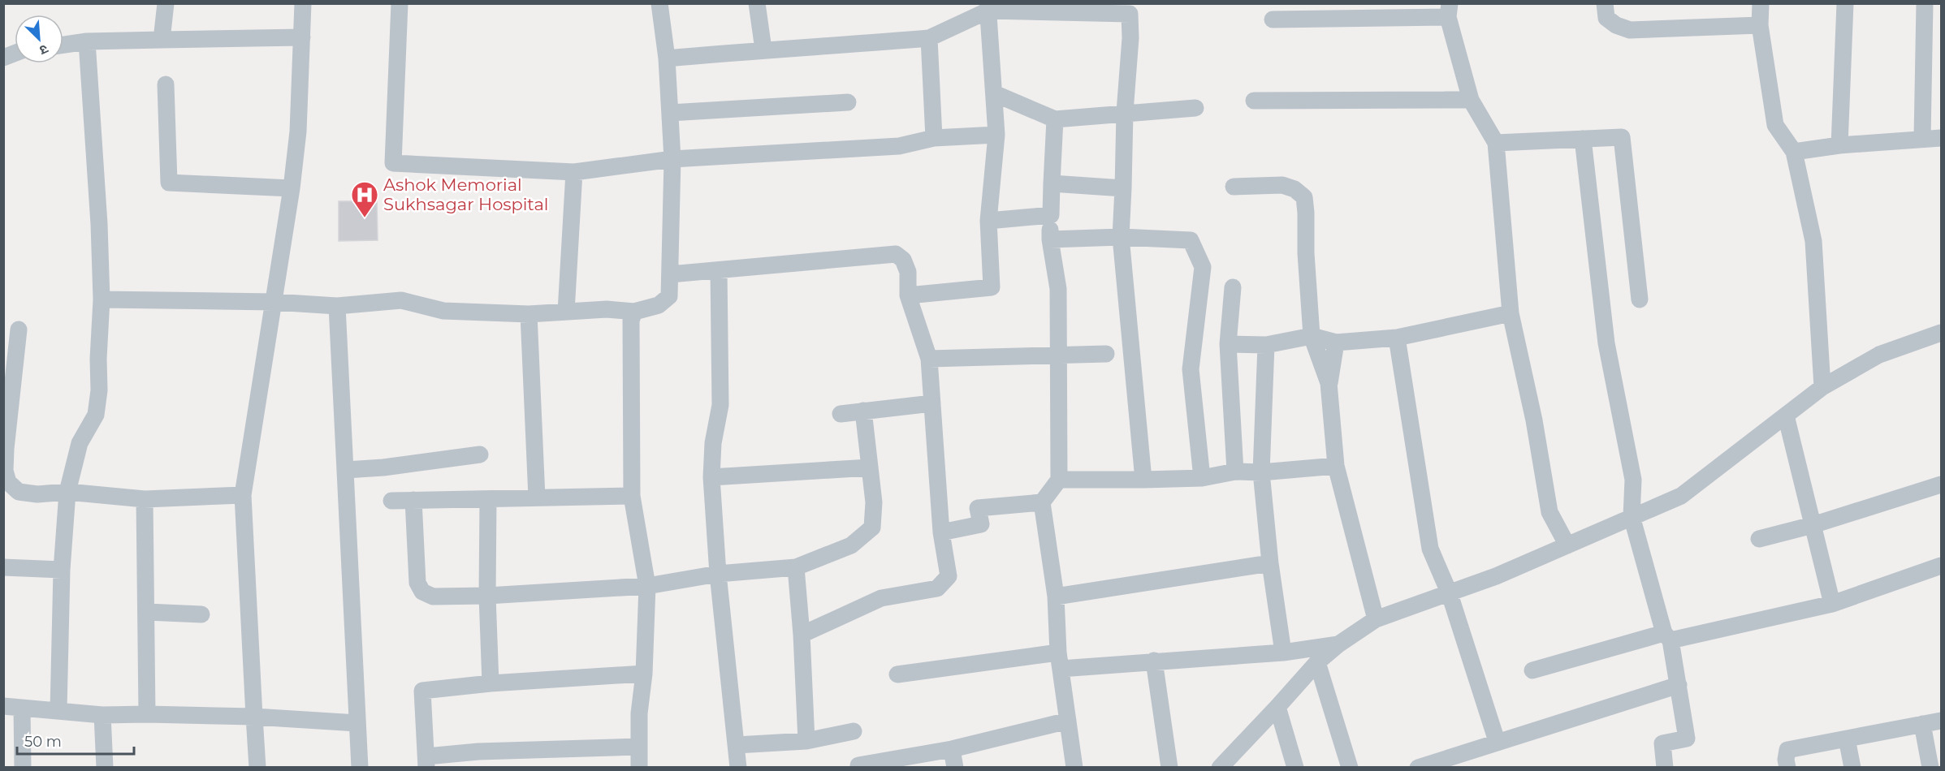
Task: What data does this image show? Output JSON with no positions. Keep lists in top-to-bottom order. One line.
{"places":{"hospital":["Ashok Memorial Sukhsagar Hospital"]},"scale_bar":"50 m","north":"bottom right"}
